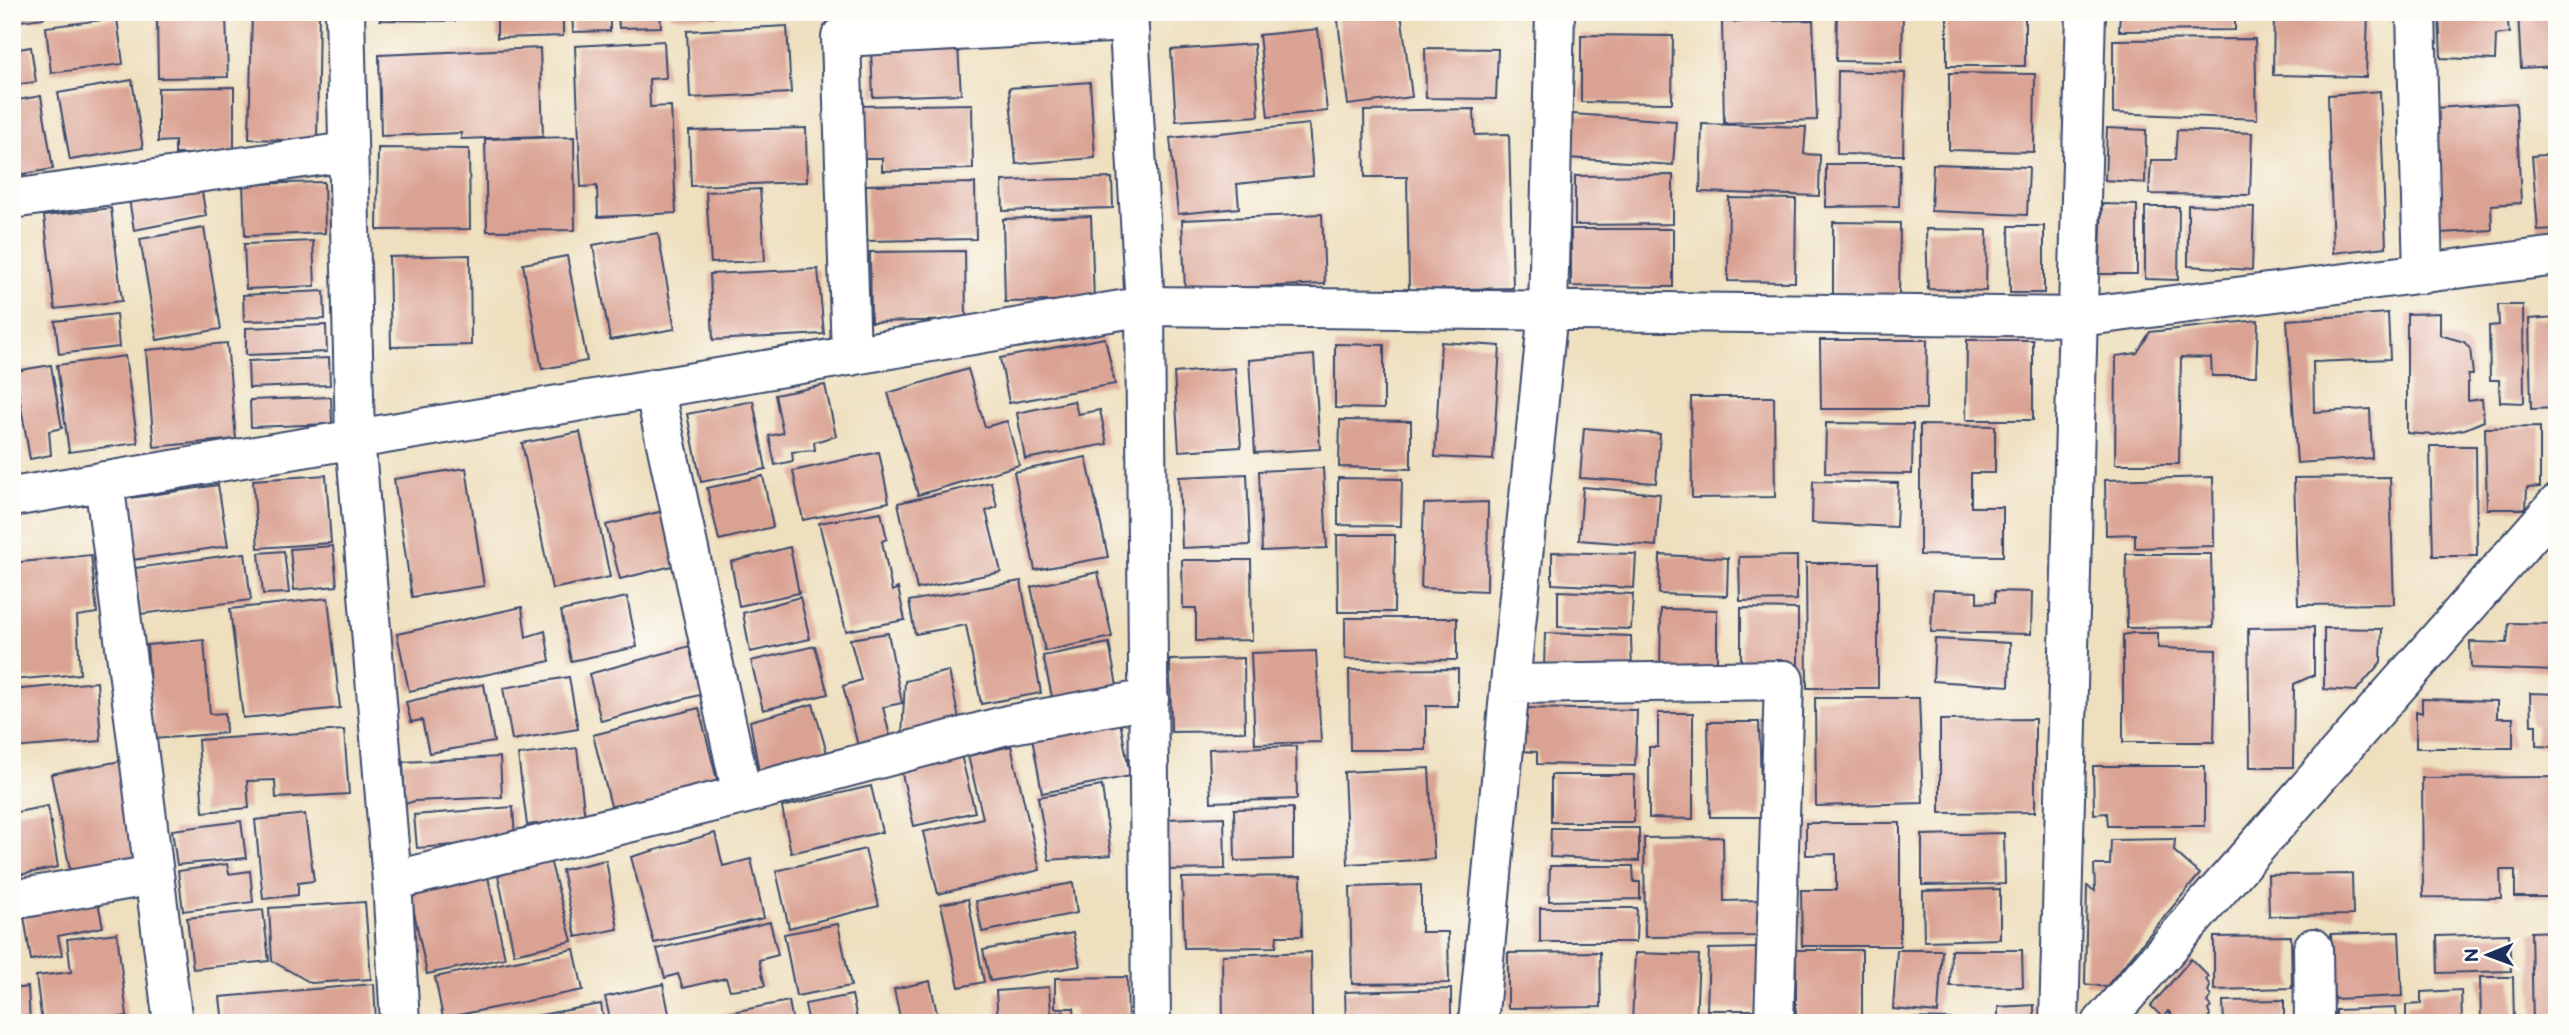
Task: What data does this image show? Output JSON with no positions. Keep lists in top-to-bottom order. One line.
{"north":"left"}
